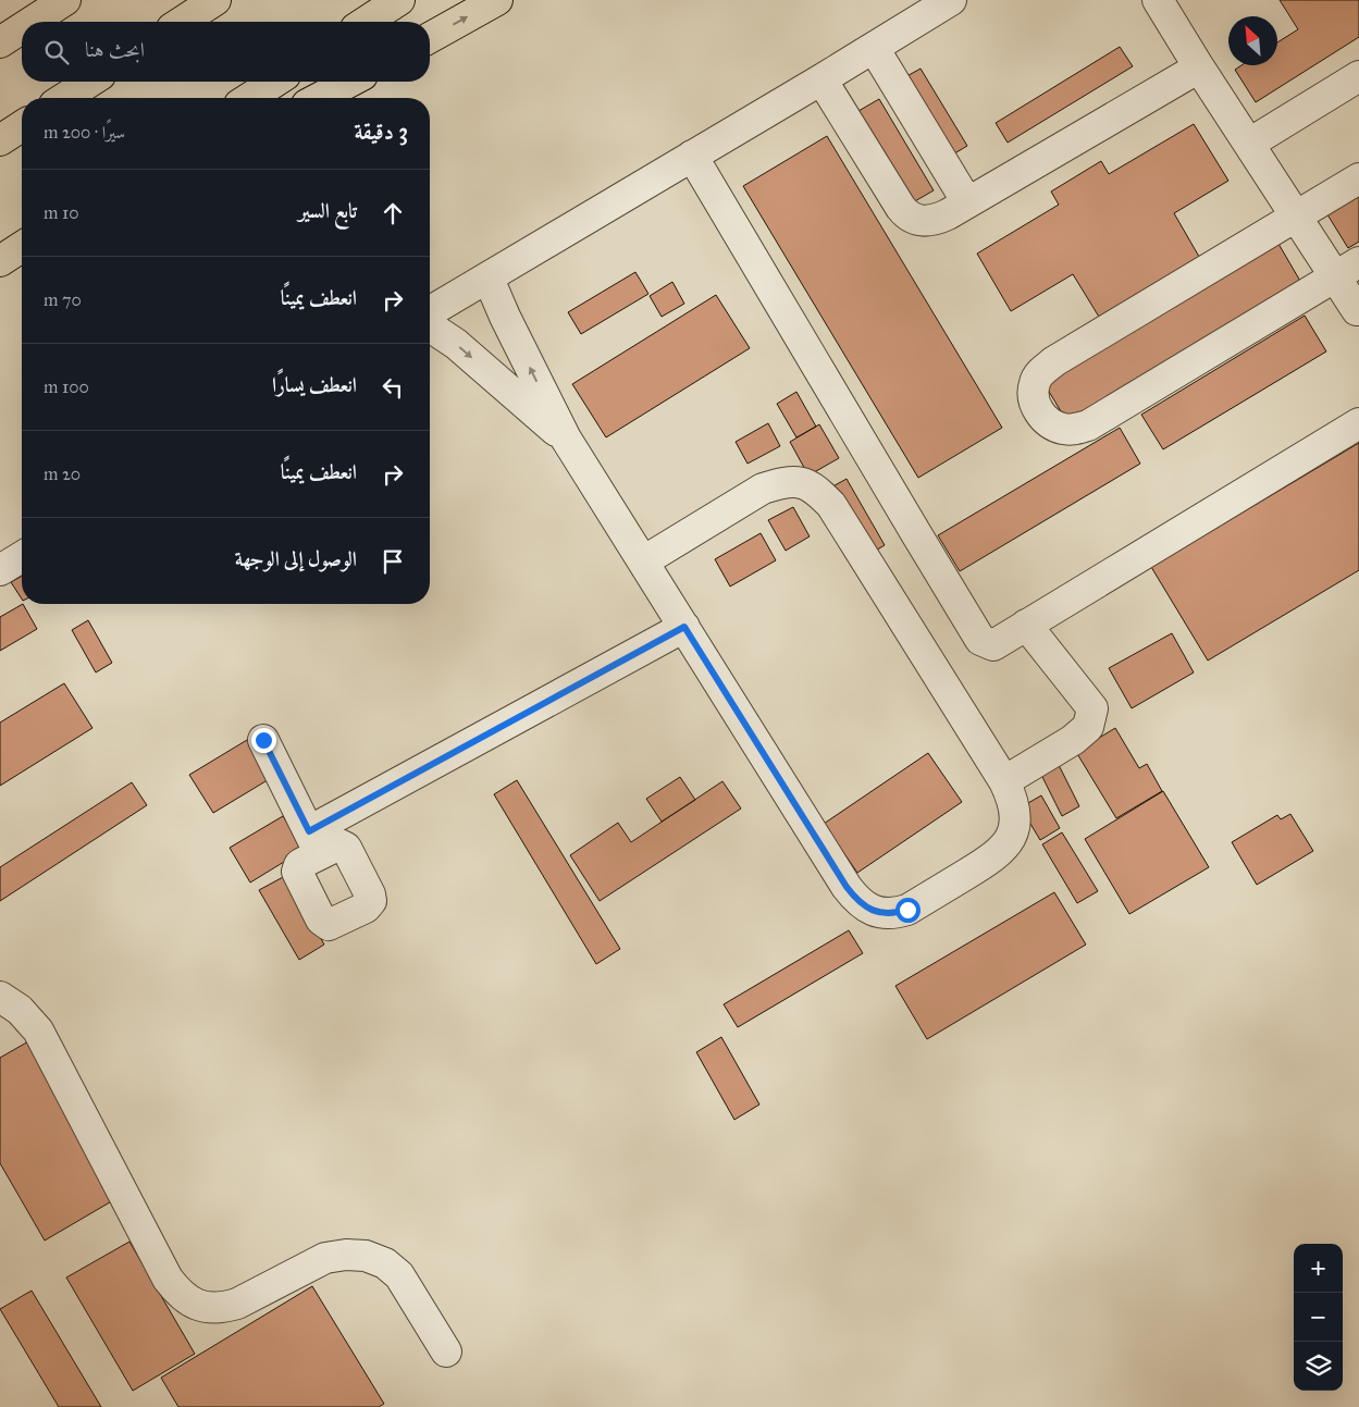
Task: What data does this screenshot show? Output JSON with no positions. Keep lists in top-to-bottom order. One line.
{"north":"top left","page":{"search":"ابحث هنا","heading":["3 دقيقة","سيرًا · 200 m"],"list":[["تابع السير","10 m"],["انعطف يمينًا","70 m"],["انعطف يسارًا","100 m"],["انعطف يمينًا","20 m"],"الوصول إلى الوجهة"],"map_buttons":["+","−"]}}
